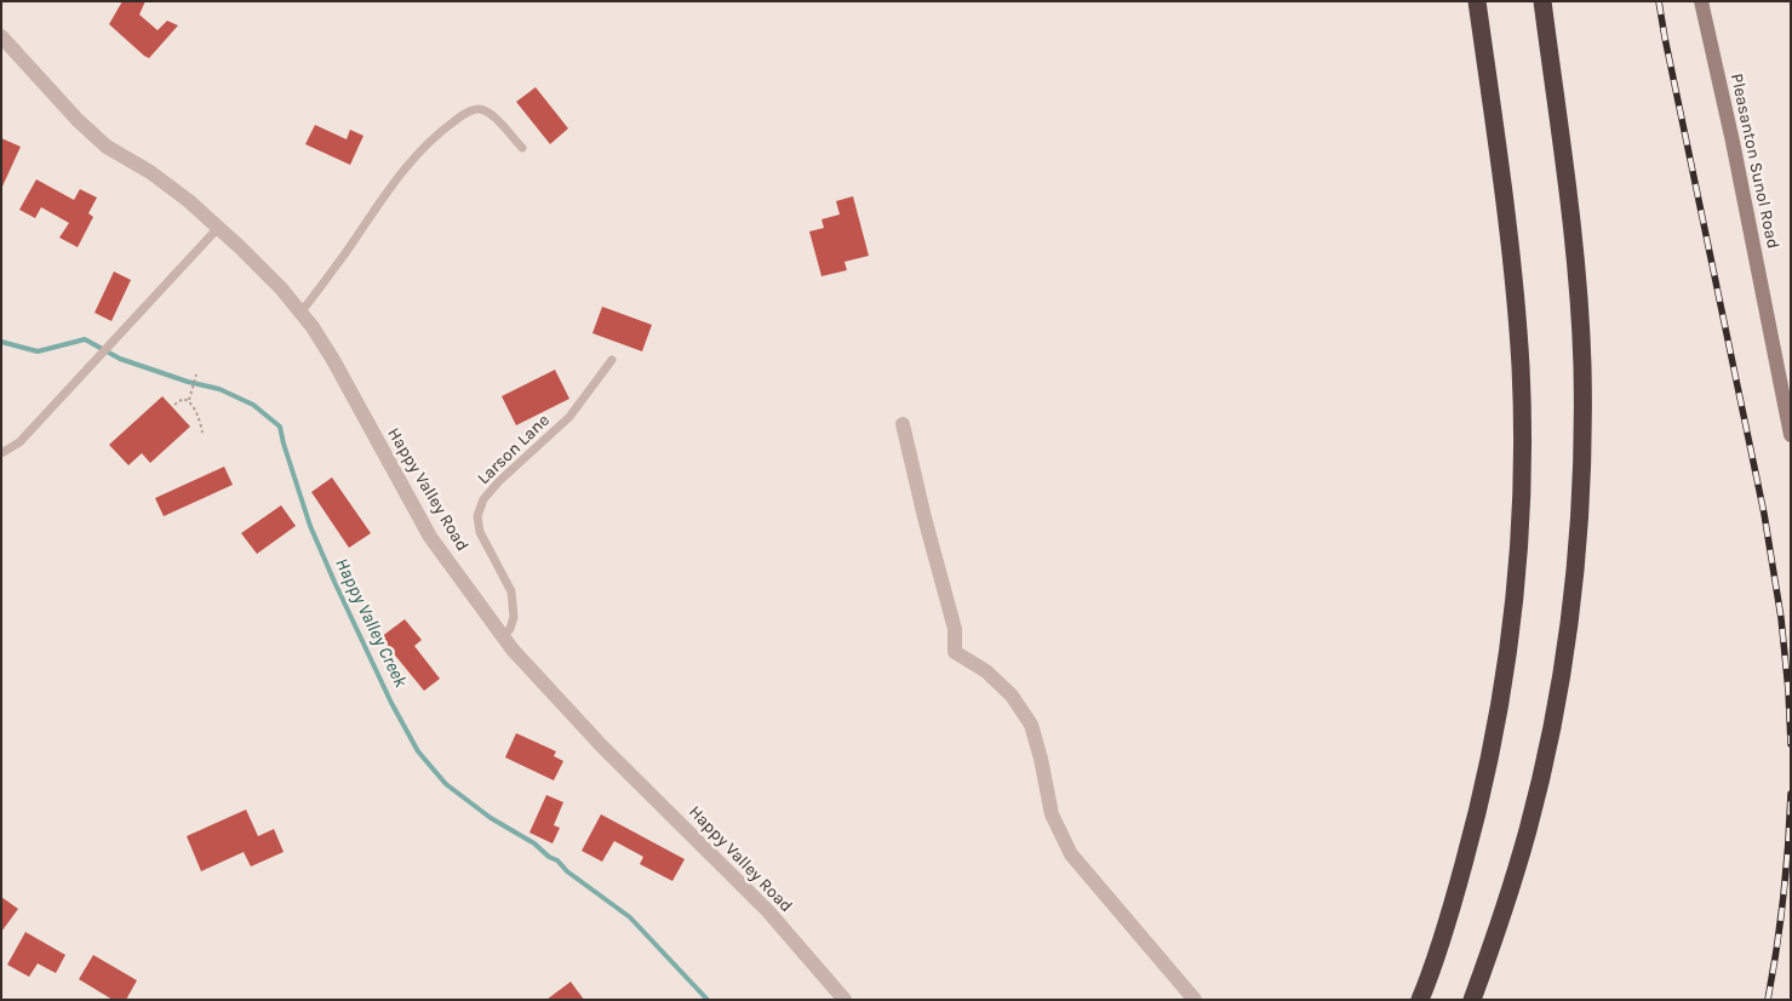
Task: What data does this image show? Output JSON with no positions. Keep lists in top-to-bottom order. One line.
{"streets":{"main road":["Pleasanton Sunol Road"],"street":["Happy Valley Road"],"lane":["Larson Lane"]},"crossings":[["Larson Lane","Happy Valley Road"]],"water":["Happy Valley Creek"]}
